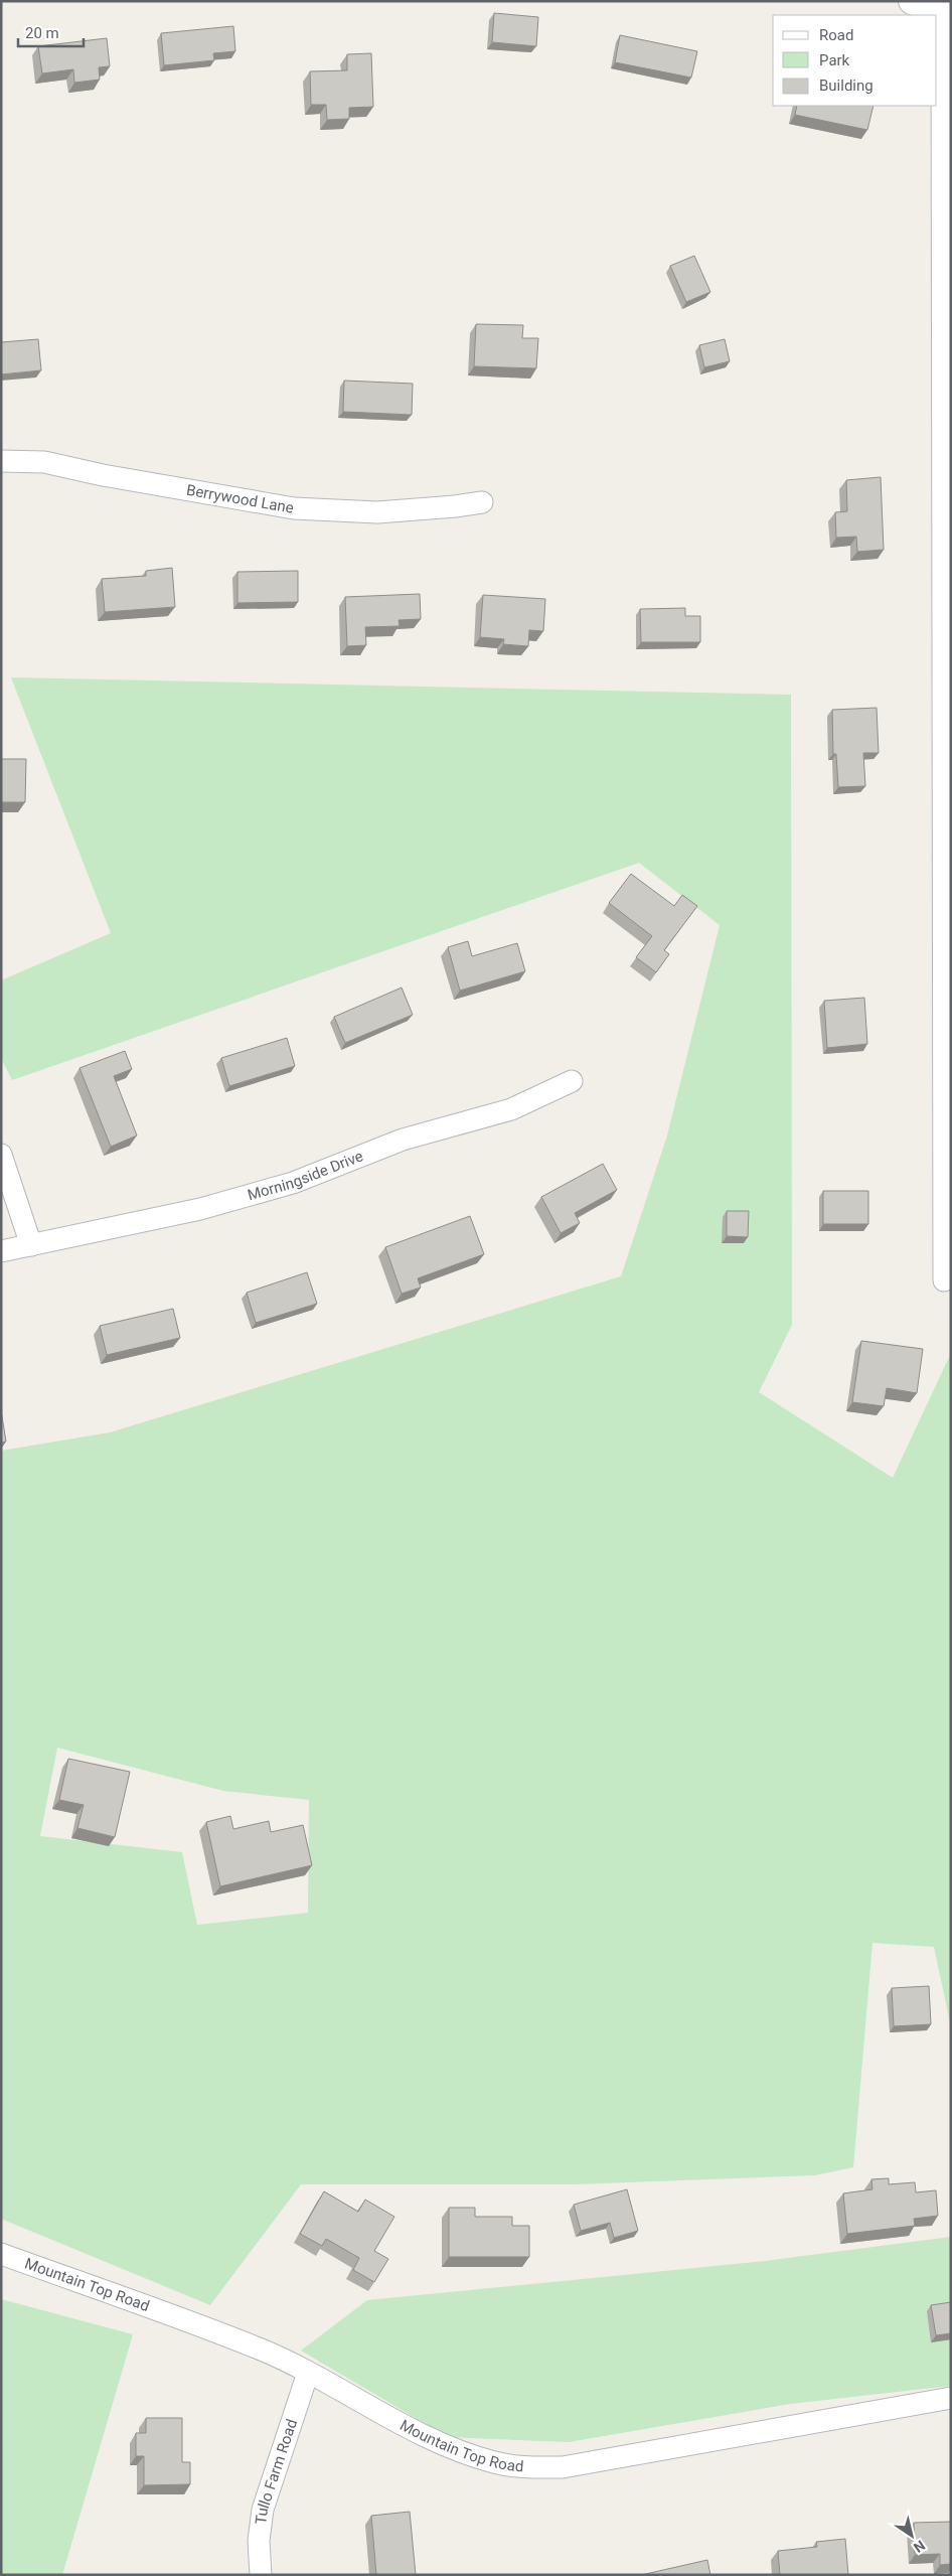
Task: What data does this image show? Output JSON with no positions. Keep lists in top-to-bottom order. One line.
{"streets":{"street":["Berrywood Lane","Morningside Drive","Mountain Top Road","Tullo Farm Road"]},"crossings":[["Mountain Top Road","Tullo Farm Road"]],"legend":["Road","Park","Building"],"scale_bar":"20 m","north":"bottom right"}
